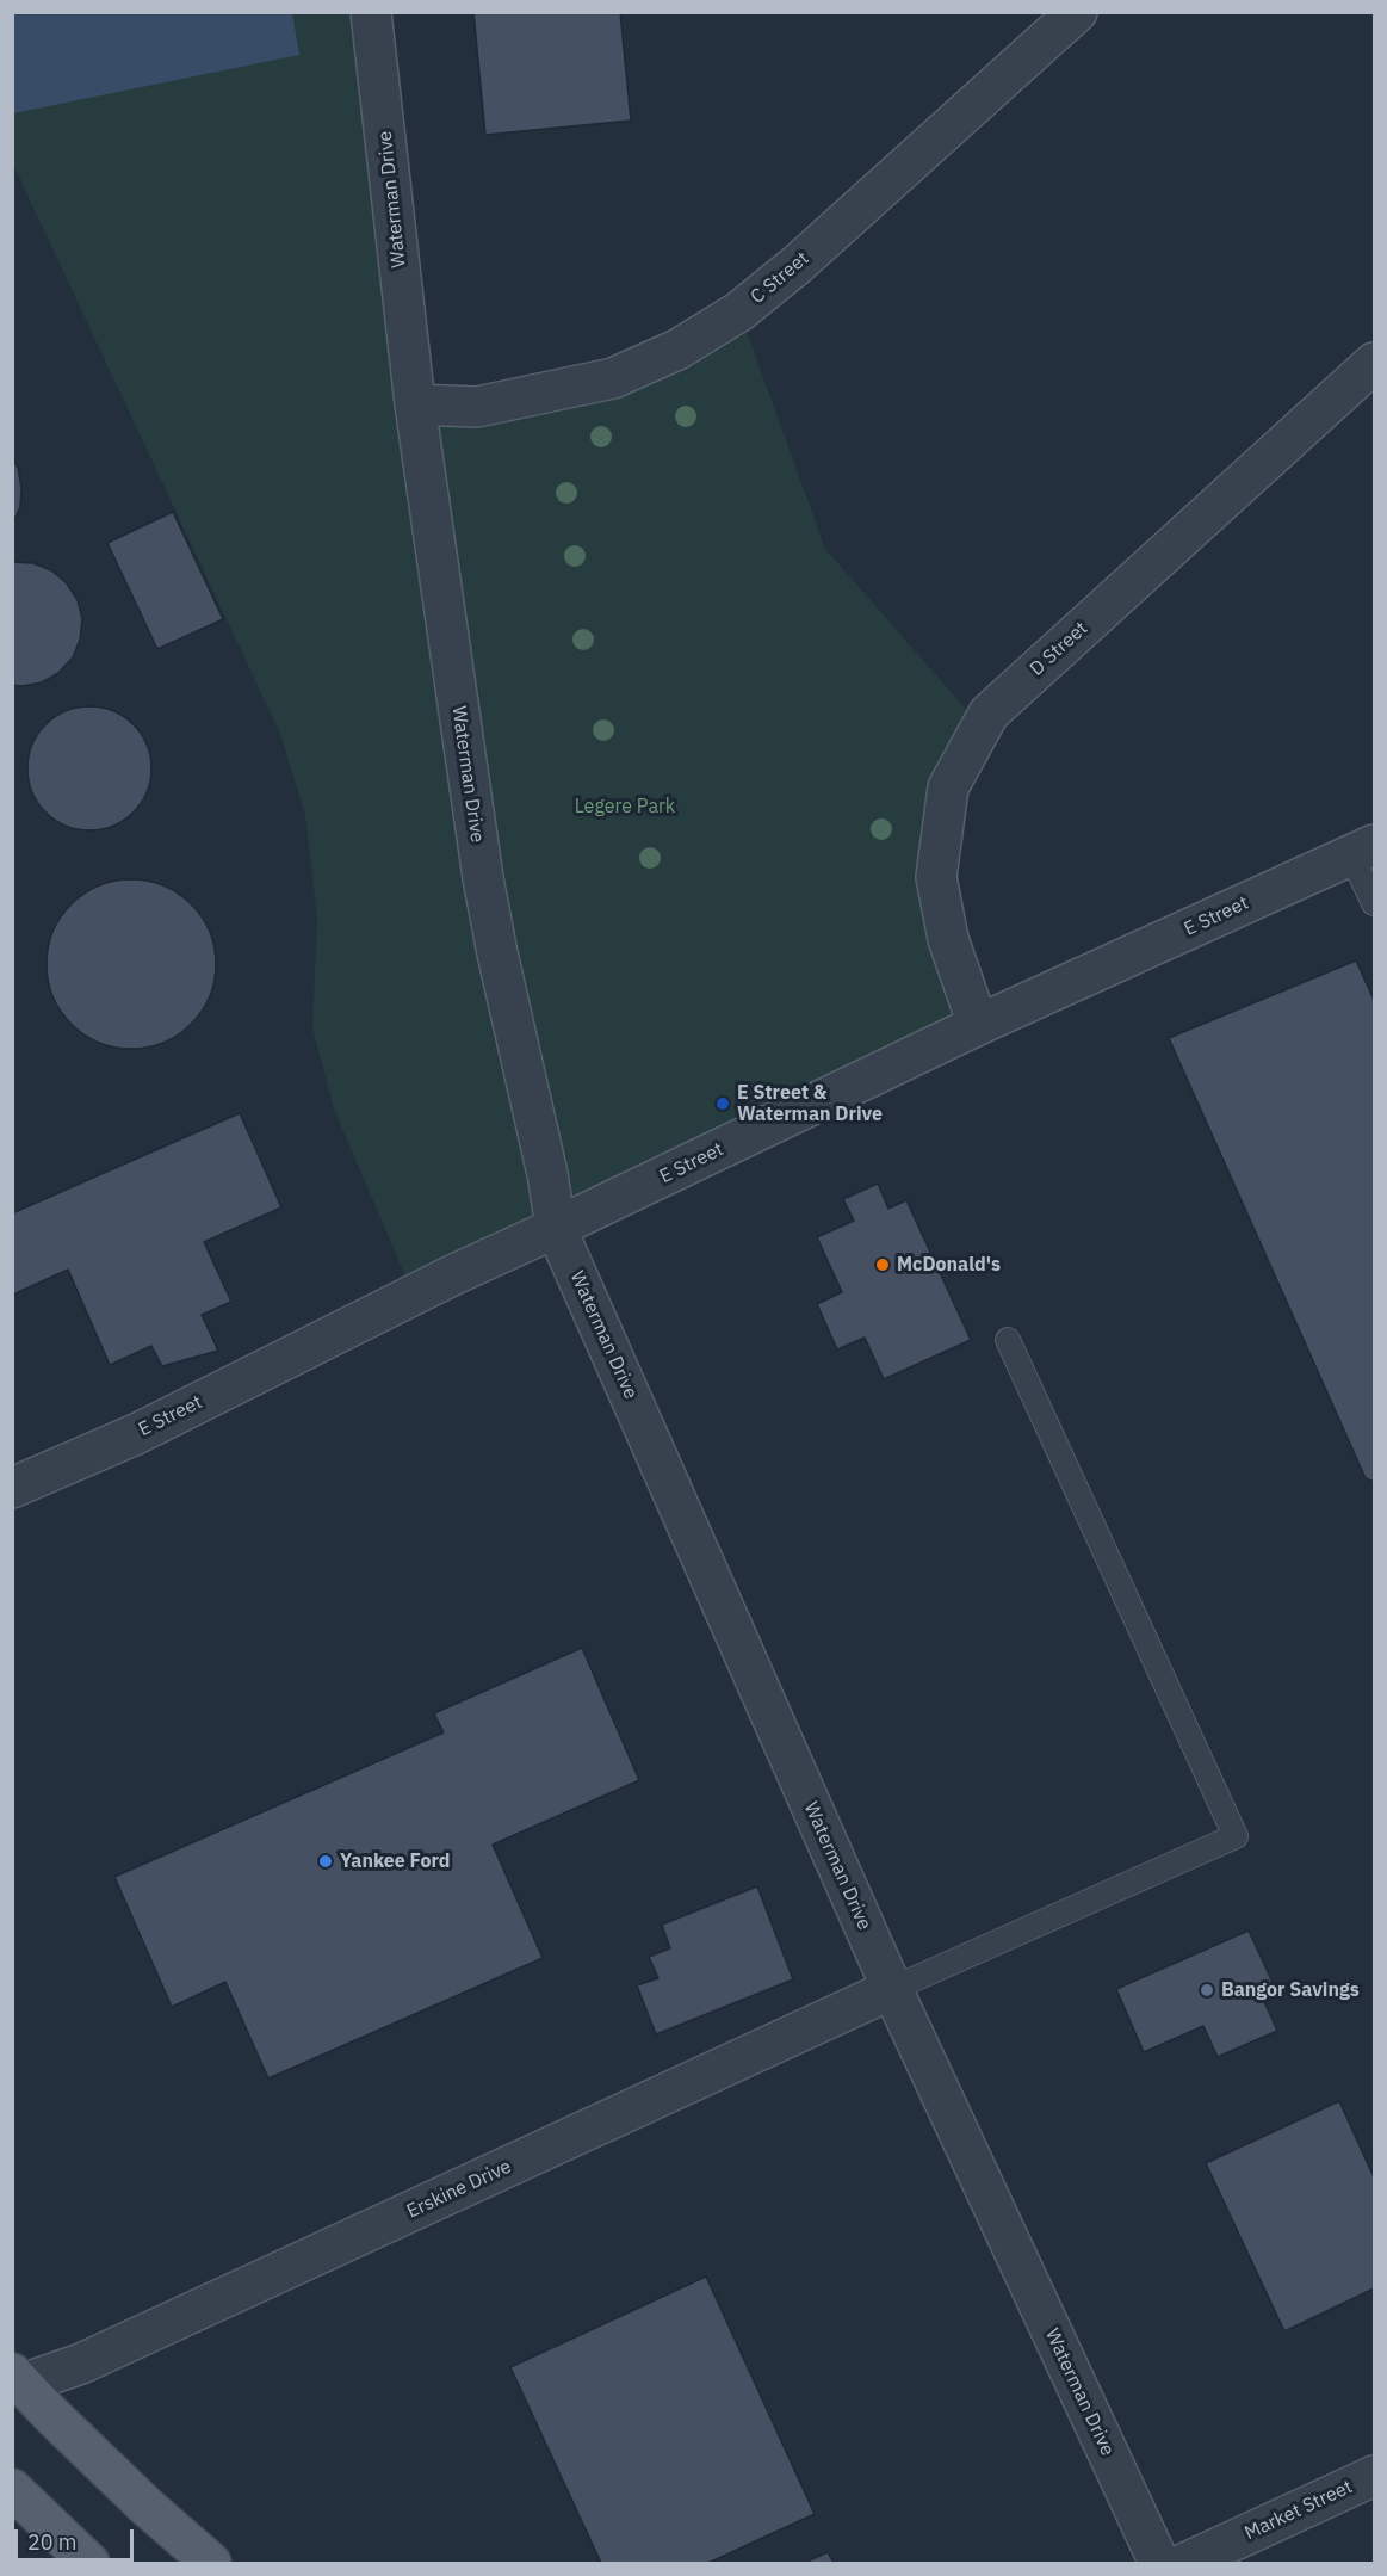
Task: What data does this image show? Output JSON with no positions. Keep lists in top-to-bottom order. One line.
{"streets":{"street":["Waterman Drive","C Street","D Street","E Street","Erskine Drive","Market Street"]},"crossings":[["Waterman Drive","C Street"],["Waterman Drive","E Street"],["Waterman Drive","Erskine Drive"],["D Street","E Street"]],"parks":["Legere Park"],"places":["E Street & Waterman Drive","McDonald's","Yankee Ford","Bangor Savings"],"scale_bar":"20 m"}
